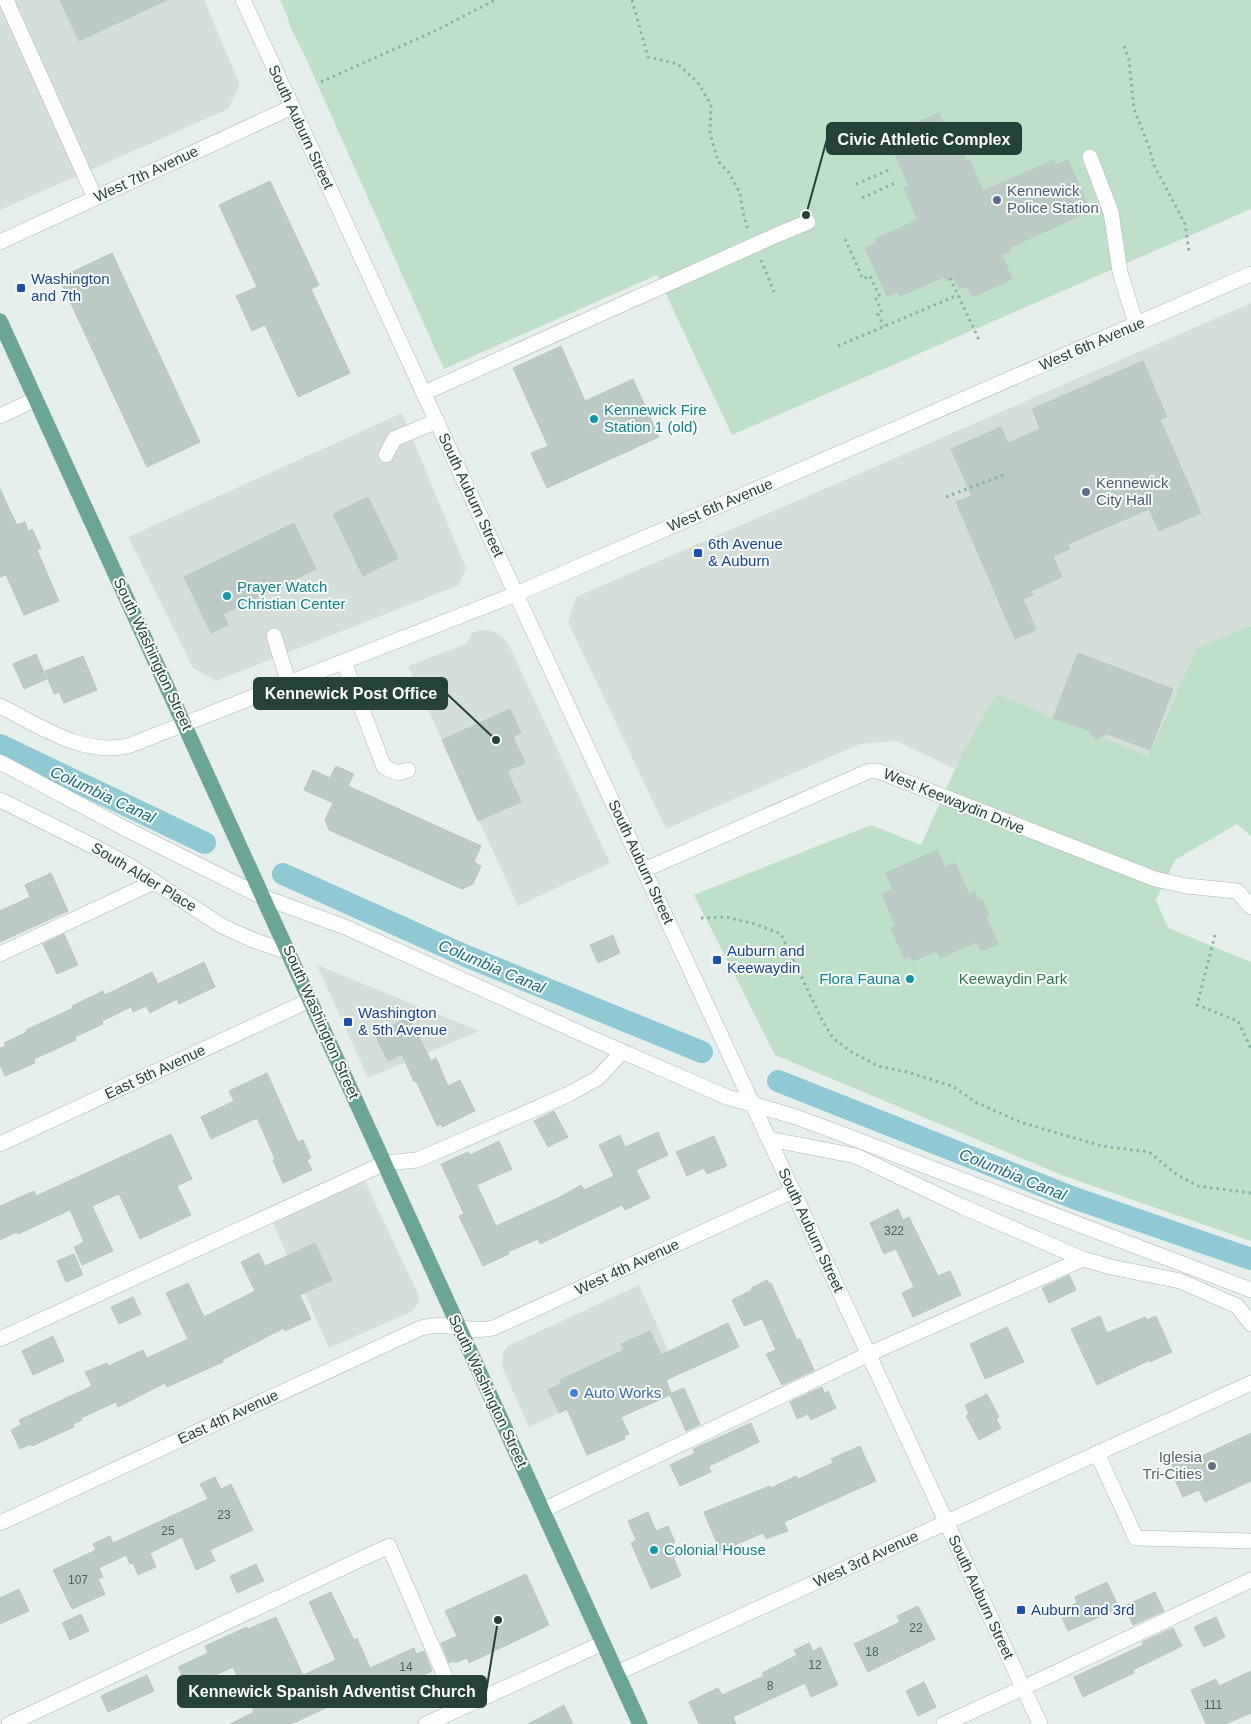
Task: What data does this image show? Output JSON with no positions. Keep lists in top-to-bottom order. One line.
{"streets":{"main road":["South Washington Street"],"street":["South Auburn Street","West 7th Avenue","West 6th Avenue","West Keewaydin Drive","South Alder Place","East 5th Avenue","West 4th Avenue","East 4th Avenue","West 3rd Avenue"]},"crossings":[["South Auburn Street","West 7th Avenue"],["South Auburn Street","West 6th Avenue"],["South Auburn Street","West Keewaydin Drive"],["South Auburn Street","West 4th Avenue"],["South Auburn Street","West 3rd Avenue"],["West 6th Avenue","South Washington Street"],["South Washington Street","South Alder Place"],["South Washington Street","East 5th Avenue"],["South Washington Street","West 4th Avenue"],["South Washington Street","East 4th Avenue"],["South Washington Street","West 3rd Avenue"],["West 4th Avenue","East 4th Avenue"]],"water":["Columbia Canal"],"parks":["Keewaydin Park"],"places":{"other":["Kennewick Police Station","Civic Athletic Complex","Kennewick Fire Station 1 (old)","Kennewick City Hall","Prayer Watch Christian Center","Kennewick Post Office","Flora Fauna","Auto Works","Iglesia Tri-Cities","Colonial House","Kennewick Spanish Adventist Church"],"transit":["Washington and 7th","6th Avenue & Auburn","Auburn and Keewaydin","Washington & 5th Avenue","Auburn and 3rd"]},"house_numbers":["322","23","25","107","22","18","12","14","8","111"]}
